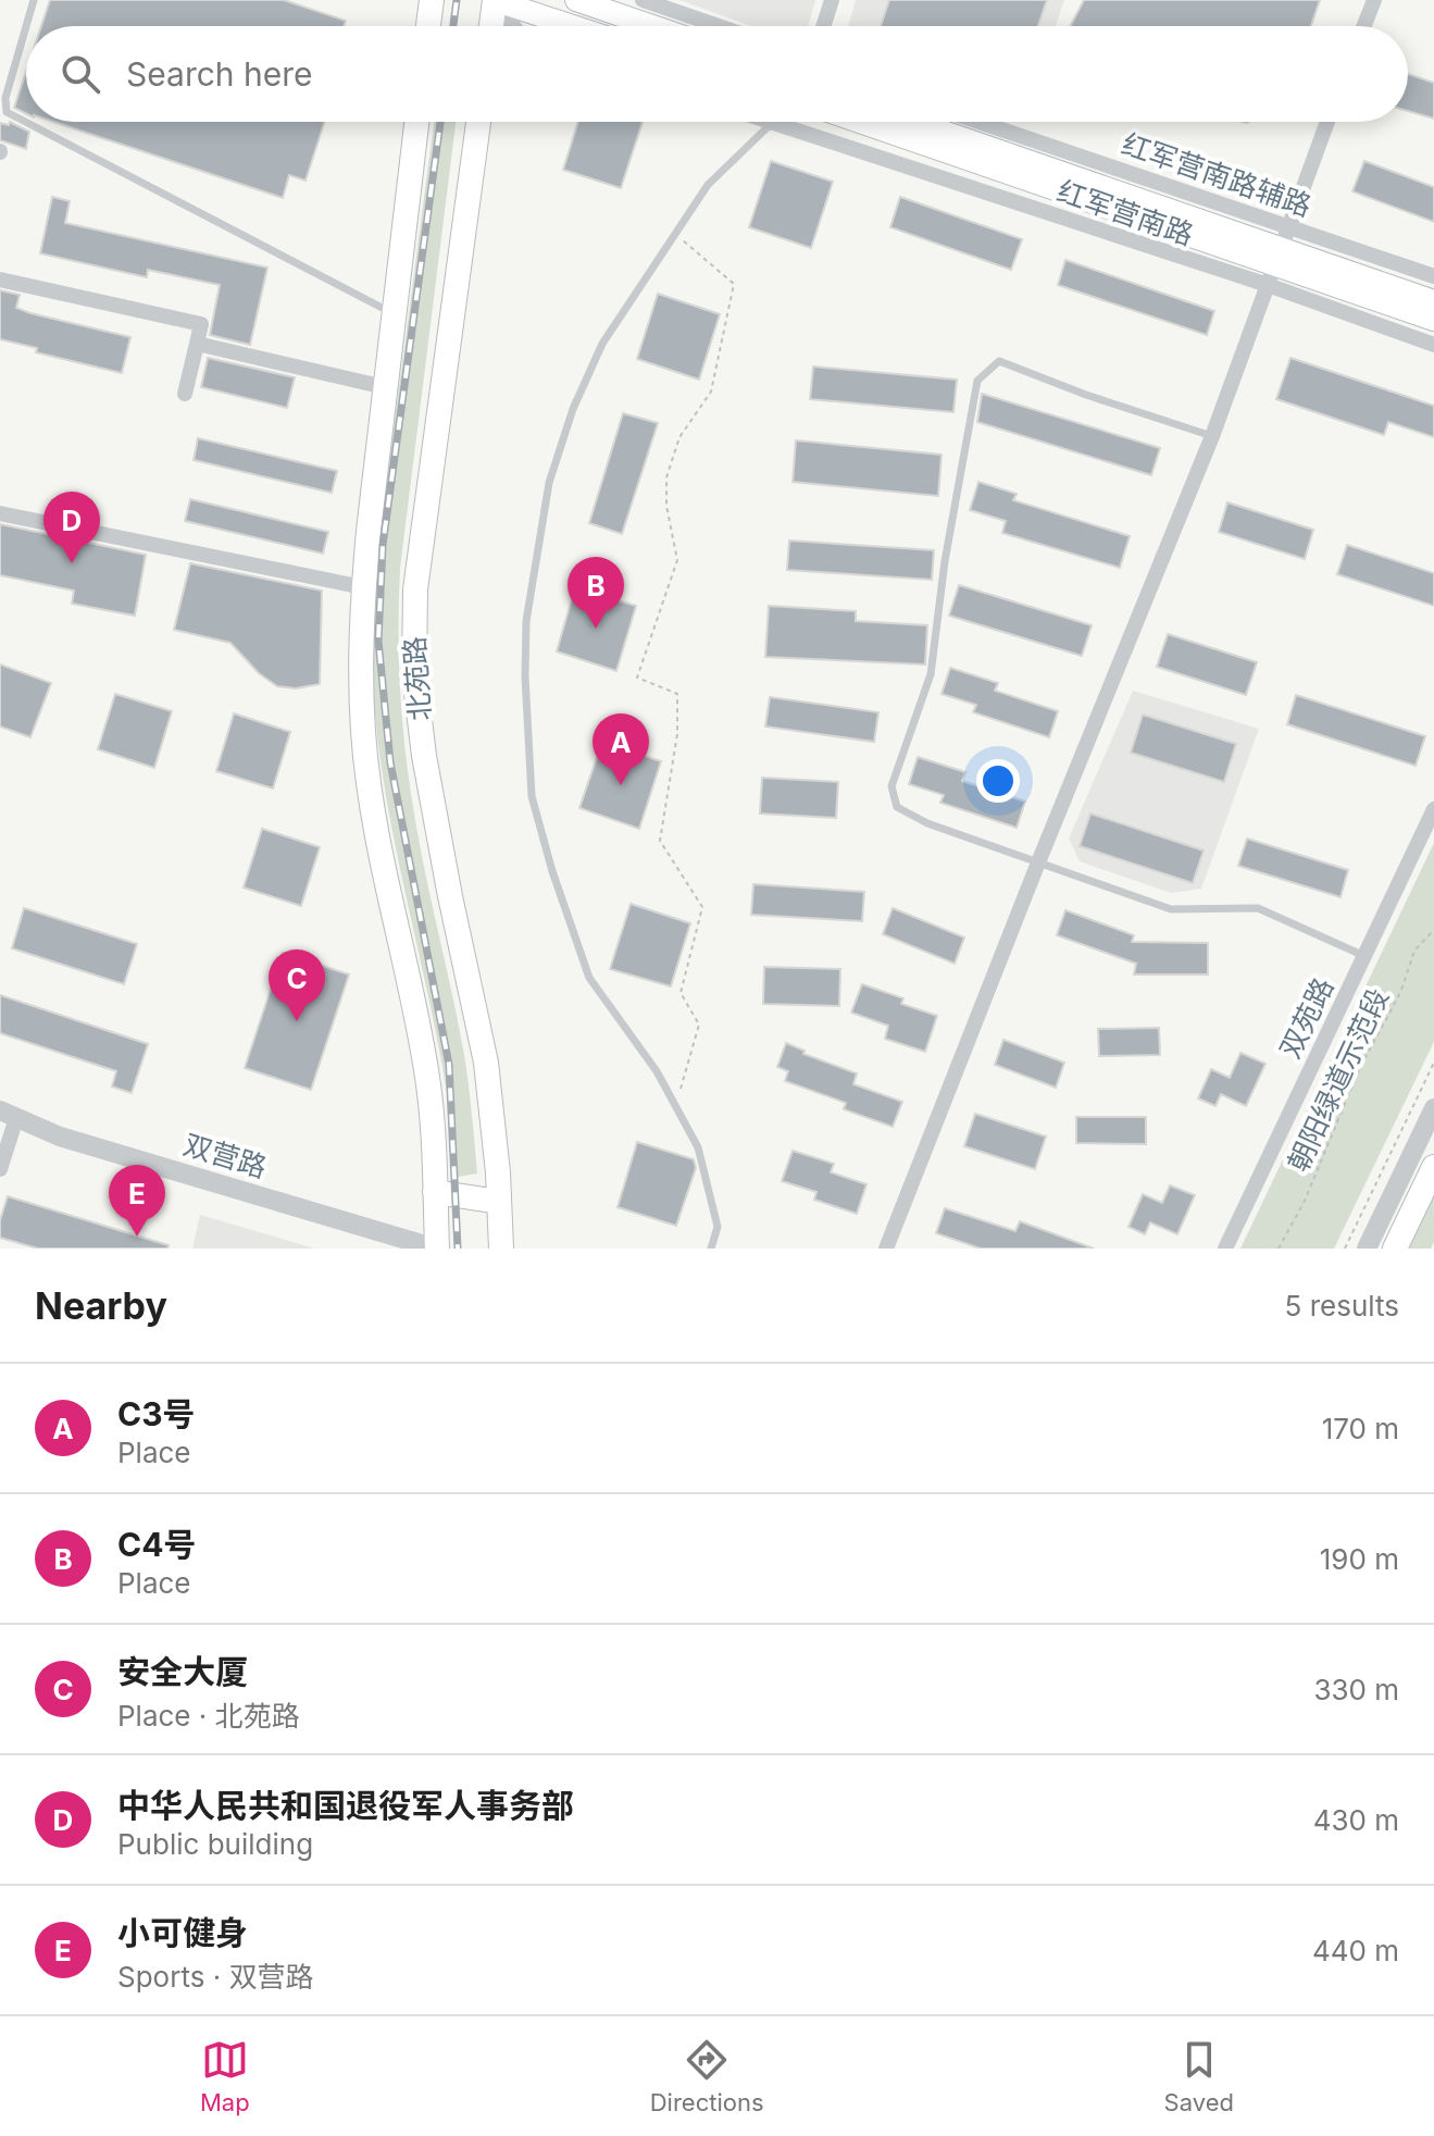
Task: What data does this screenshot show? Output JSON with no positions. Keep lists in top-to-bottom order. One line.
{"streets":{"main road":["红军营南路","北苑路"],"street":["红军营南路辅路","双苑路","双营路"],"path":["朝阳绿道示范段"]},"crossings":[["北苑路","双营路"]],"page":{"search":"Search here","pins":["D","B","A","C","E"],"heading":["Nearby","5 results"],"list":[{"mark":"A","name":"C3号","note":"Place","value":"170 m"},{"mark":"B","name":"C4号","note":"Place","value":"190 m"},{"mark":"C","name":"安全大厦","note":"Place · 北苑路","value":"330 m"},{"mark":"D","name":"中华人民共和国退役军人事务部","note":"Public building","value":"430 m"},{"mark":"E","name":"小可健身","note":"Sports · 双营路","value":"440 m"}],"nav":["Map","Directions","Saved"]}}
